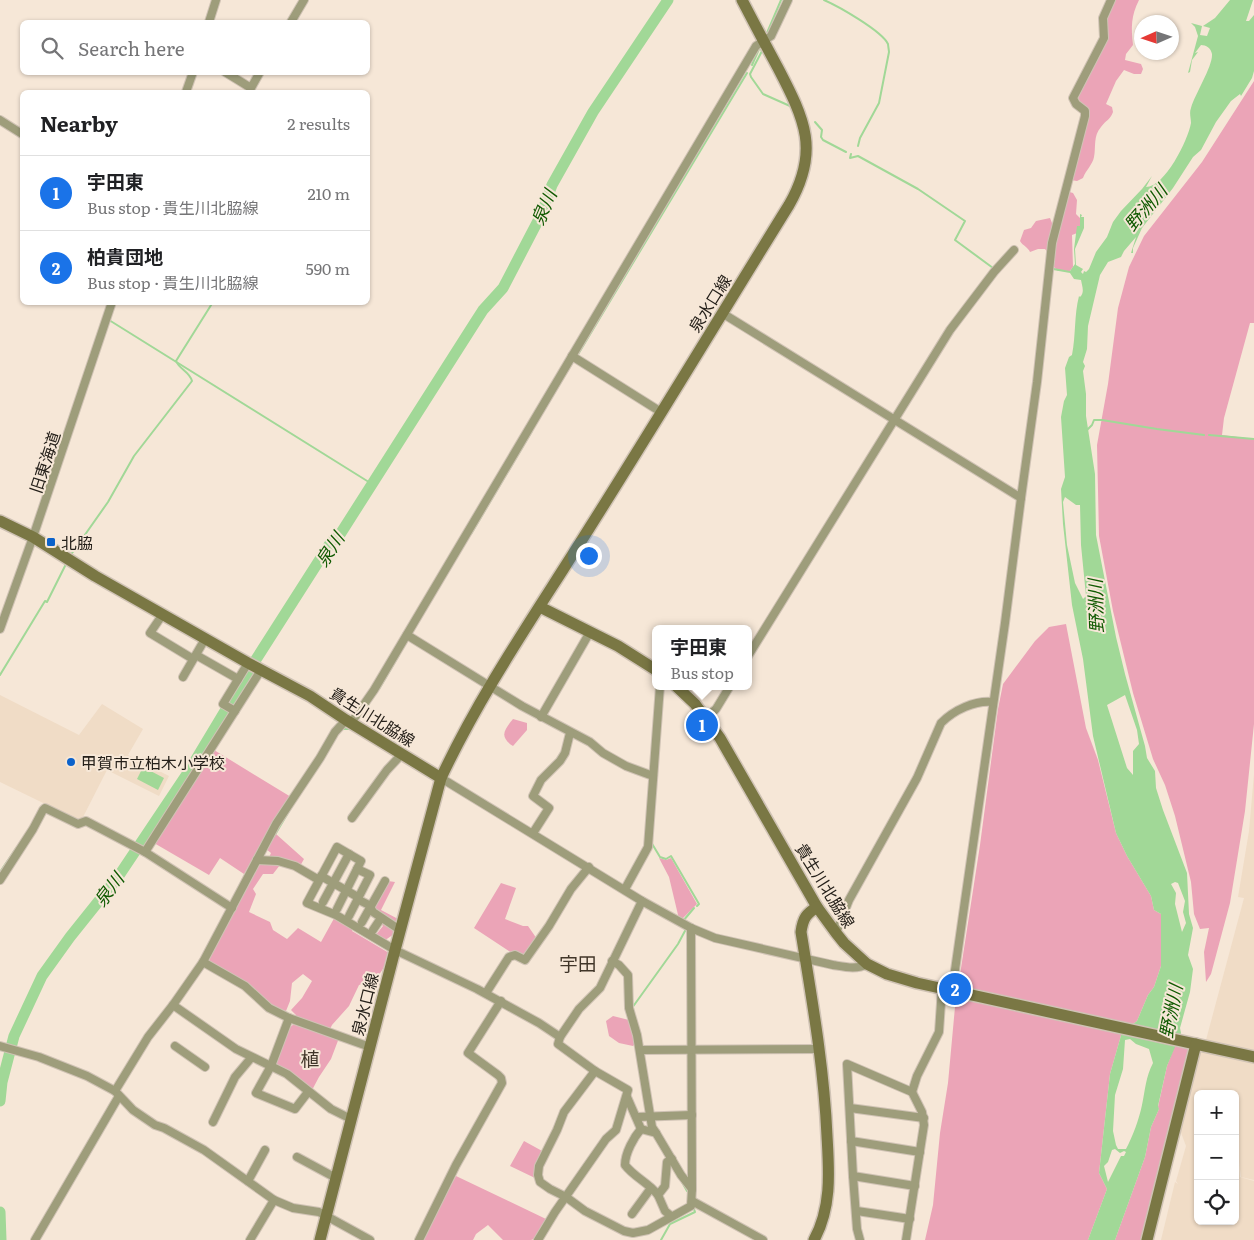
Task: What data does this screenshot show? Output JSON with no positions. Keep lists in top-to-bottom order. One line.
{"streets":{"main road":["泉水口線","貴生川北脇線"],"street":["旧東海道"]},"crossings":[["泉水口線","貴生川北脇線"],["旧東海道","貴生川北脇線"]],"districts":["宇田","植"],"water":["泉川","野洲川"],"places":{"transit":["北脇"],"other":["甲賀市立柏木小学校"]},"north":"left","page":{"search":"Search here","heading":["Nearby","2 results"],"list":[{"mark":"1","name":"宇田東","note":"Bus stop · 貴生川北脇線","value":"210 m"},{"mark":"2","name":"柏貴団地","note":"Bus stop · 貴生川北脇線","value":"590 m"}],"popup":["宇田東","Bus stop"],"pins":["1","2"],"map_buttons":["+","−"]}}
